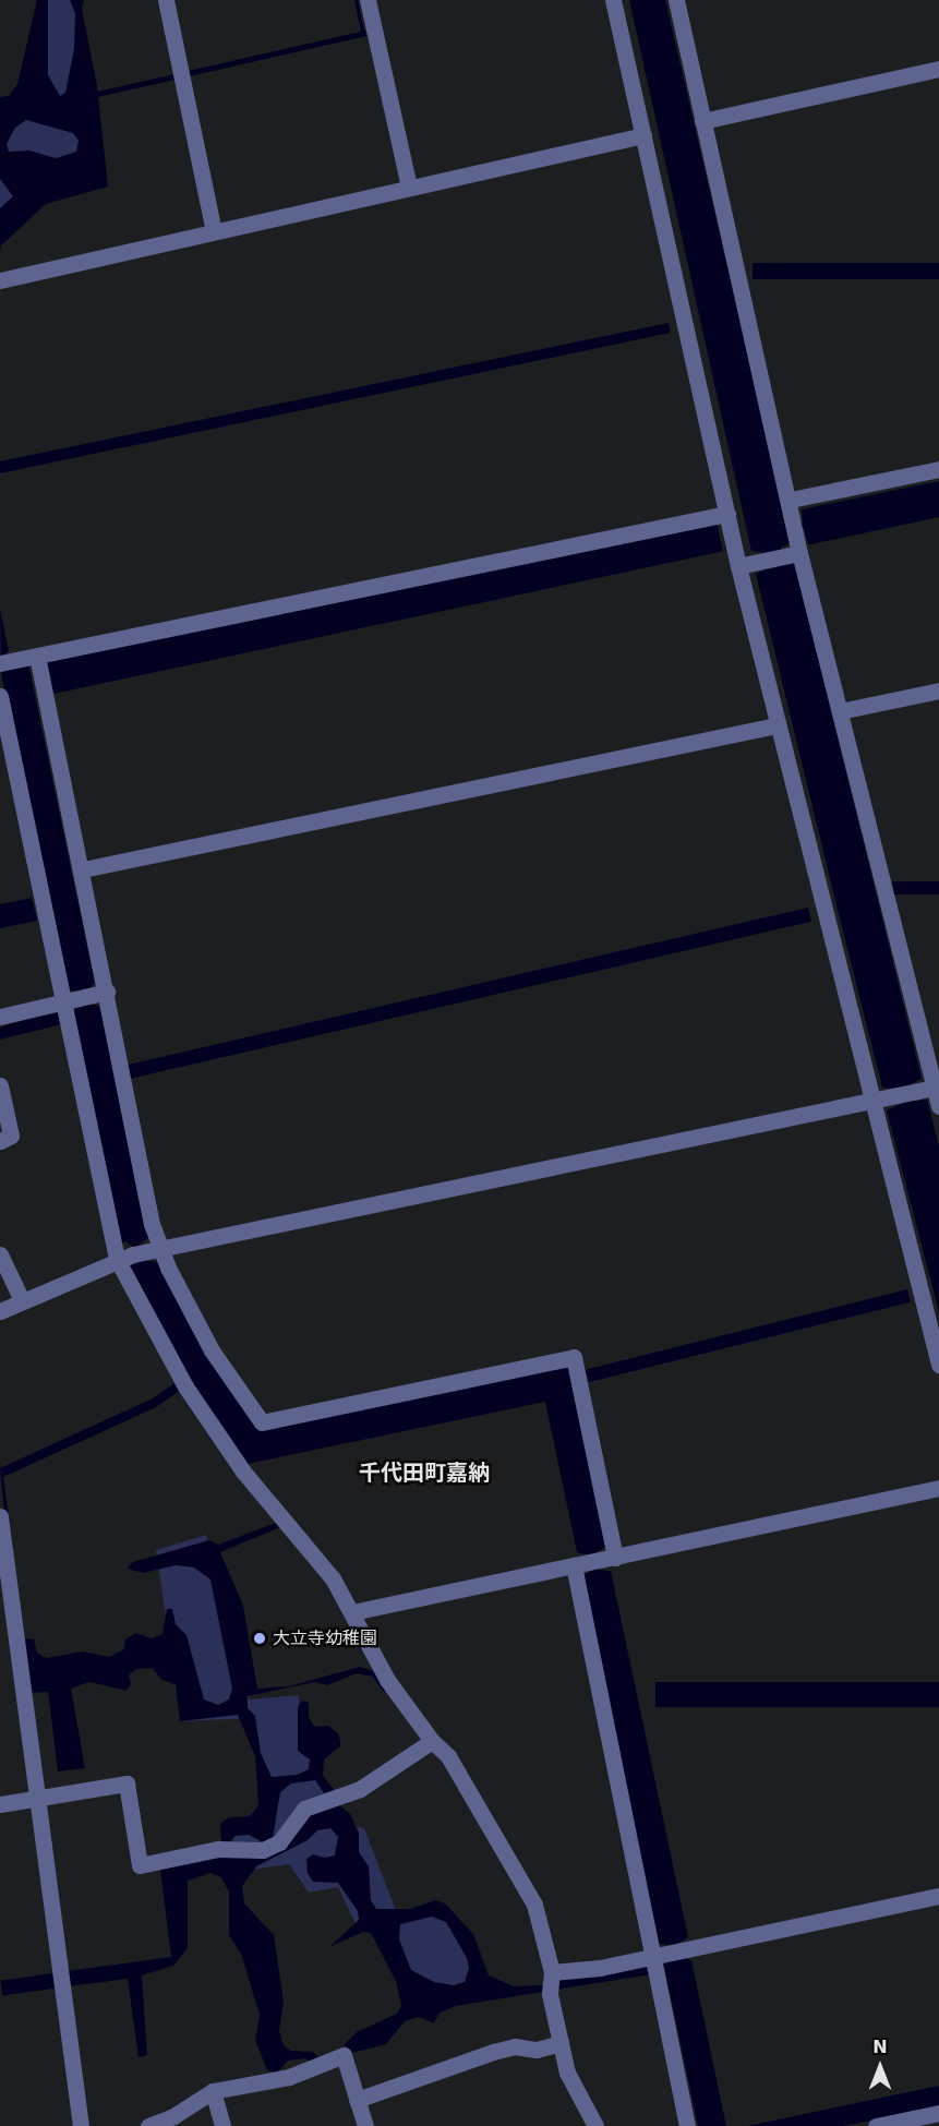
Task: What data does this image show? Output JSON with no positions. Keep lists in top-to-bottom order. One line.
{"districts":["千代田町嘉納"],"places":["大立寺幼稚園"],"north":"top"}
